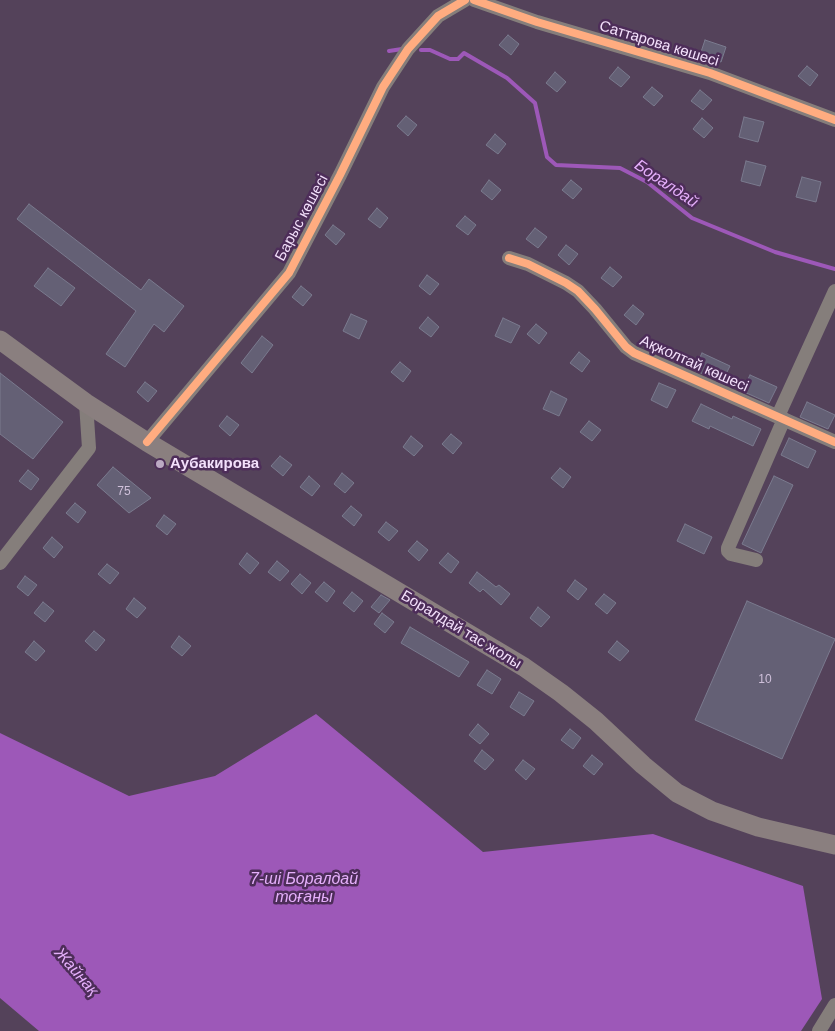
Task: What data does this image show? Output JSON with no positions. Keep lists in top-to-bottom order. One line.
{"streets":{"main road":["Боралдай тас жолы"],"street":["Саттарова көшесі","Барыс көшесі","Ақжолтай көшесі"]},"crossings":[["Барыс көшесі","Боралдай тас жолы"]],"water":["Боралдай","7-ші Боралдай тоғаны","Жайнақ"],"places":["Аубакирова"],"house_numbers":["75","10"]}
